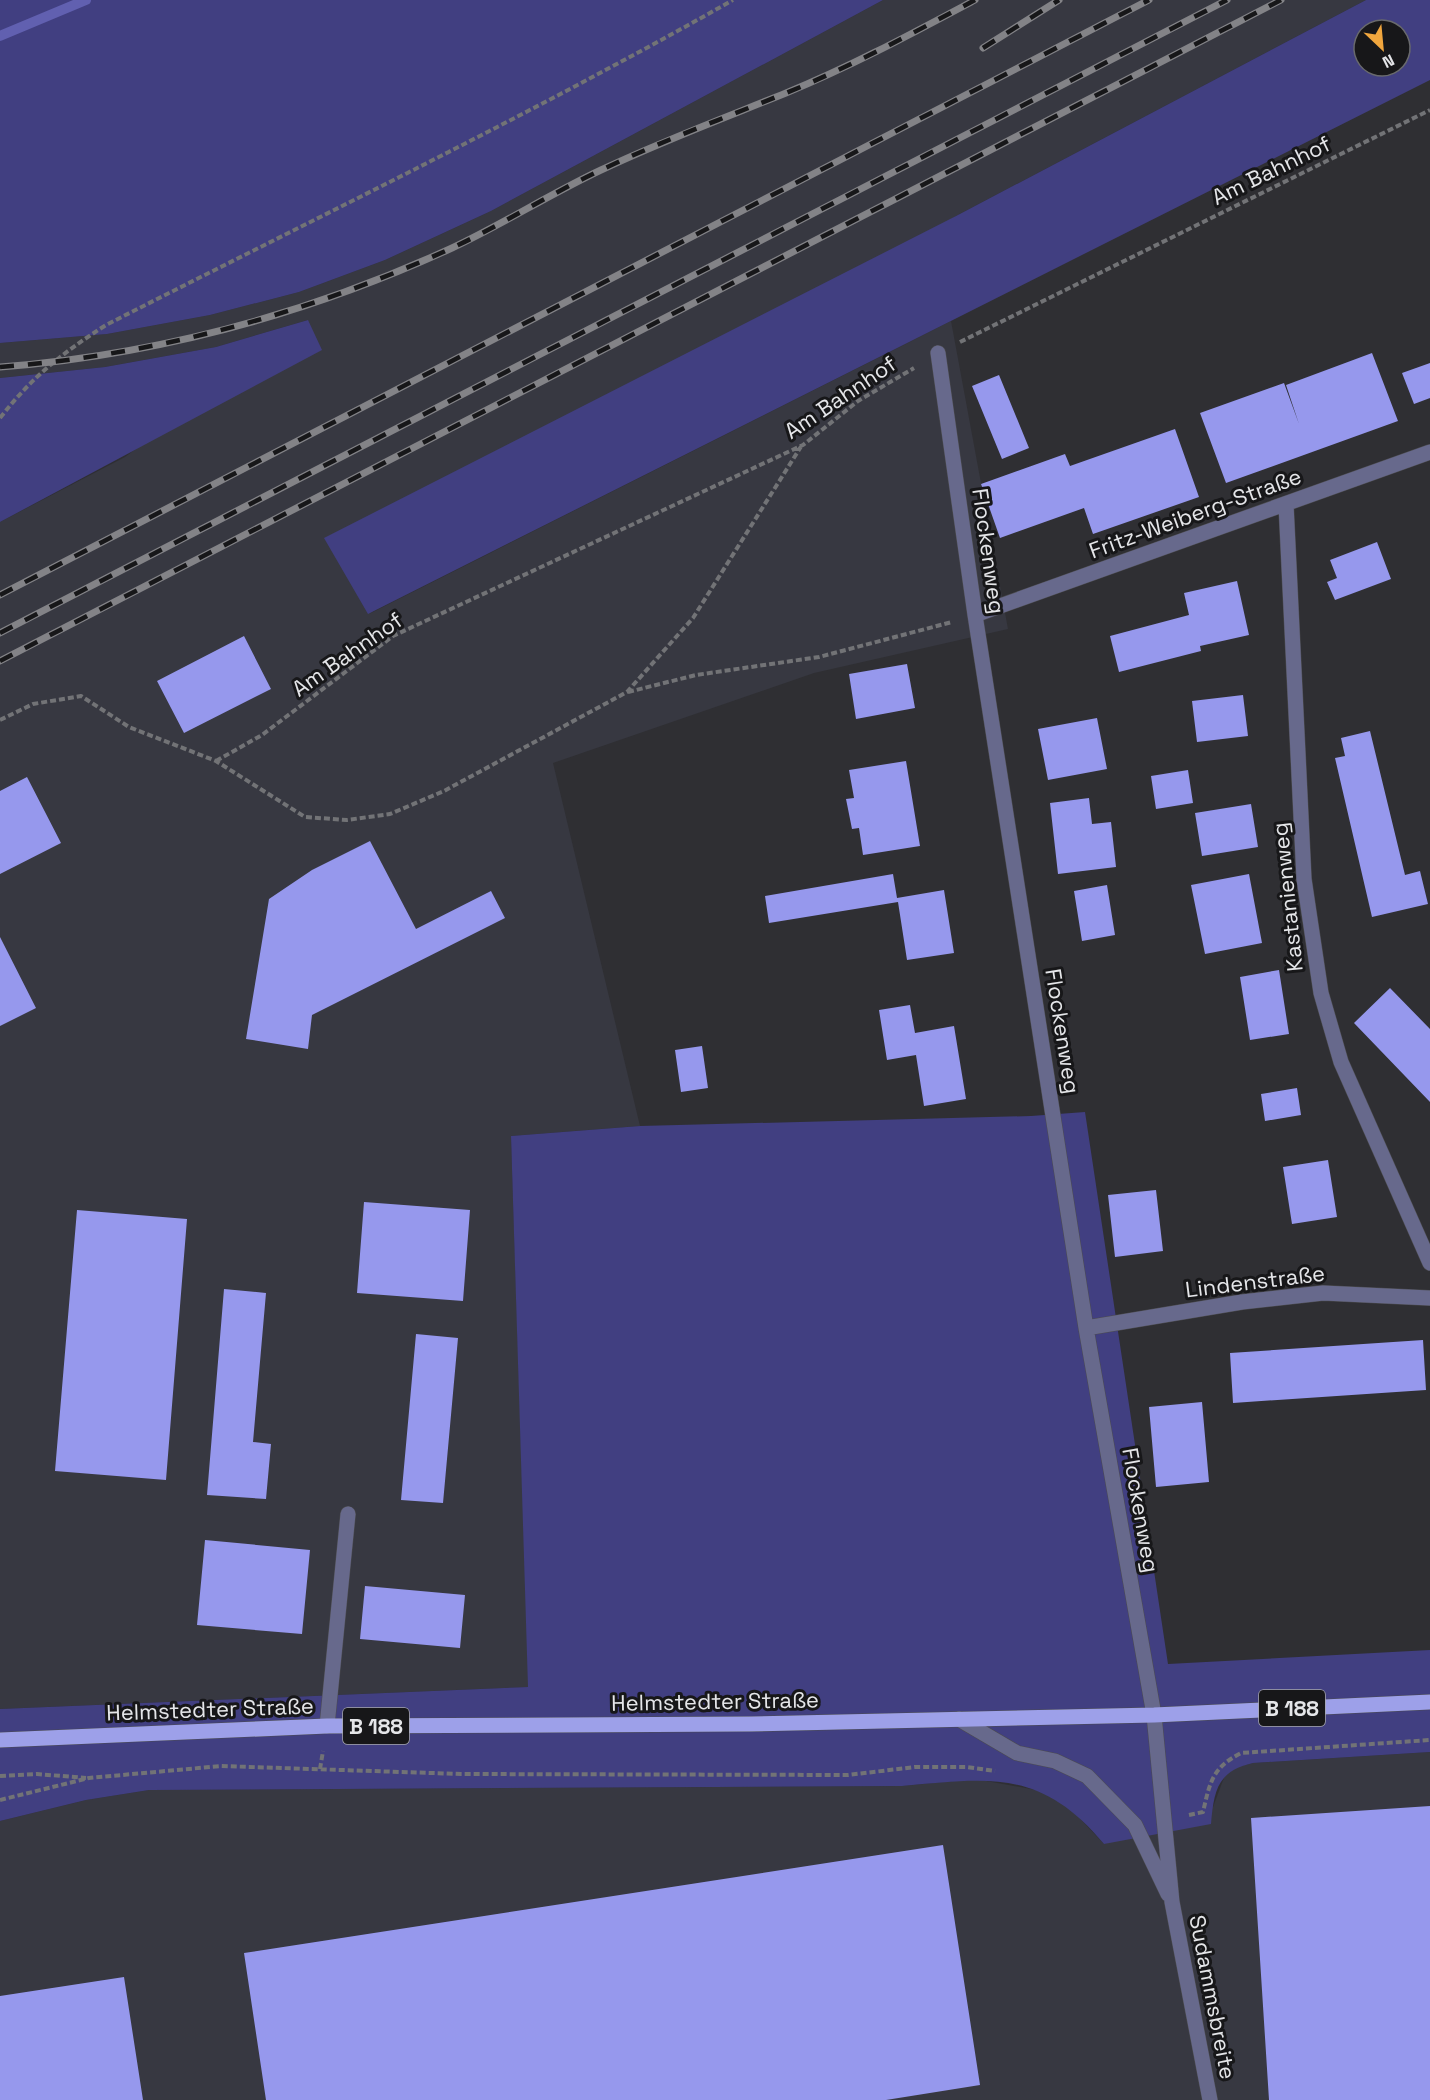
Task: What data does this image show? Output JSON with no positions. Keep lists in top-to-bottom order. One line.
{"streets":{"main road":["Helmstedter Straße","B 188"],"street":["Fritz-Weiberg-Straße","Flockenweg","Kastanienweg","Lindenstraße","Sudammsbreite"],"path":["Am Bahnhof"]},"crossings":[["Am Bahnhof","Flockenweg"],["Fritz-Weiberg-Straße","Flockenweg"],["Fritz-Weiberg-Straße","Kastanienweg"],["Flockenweg","Lindenstraße"],["Flockenweg","Helmstedter Straße"],["Flockenweg","Sudammsbreite"],["Helmstedter Straße","Sudammsbreite"]],"north":"bottom right"}
